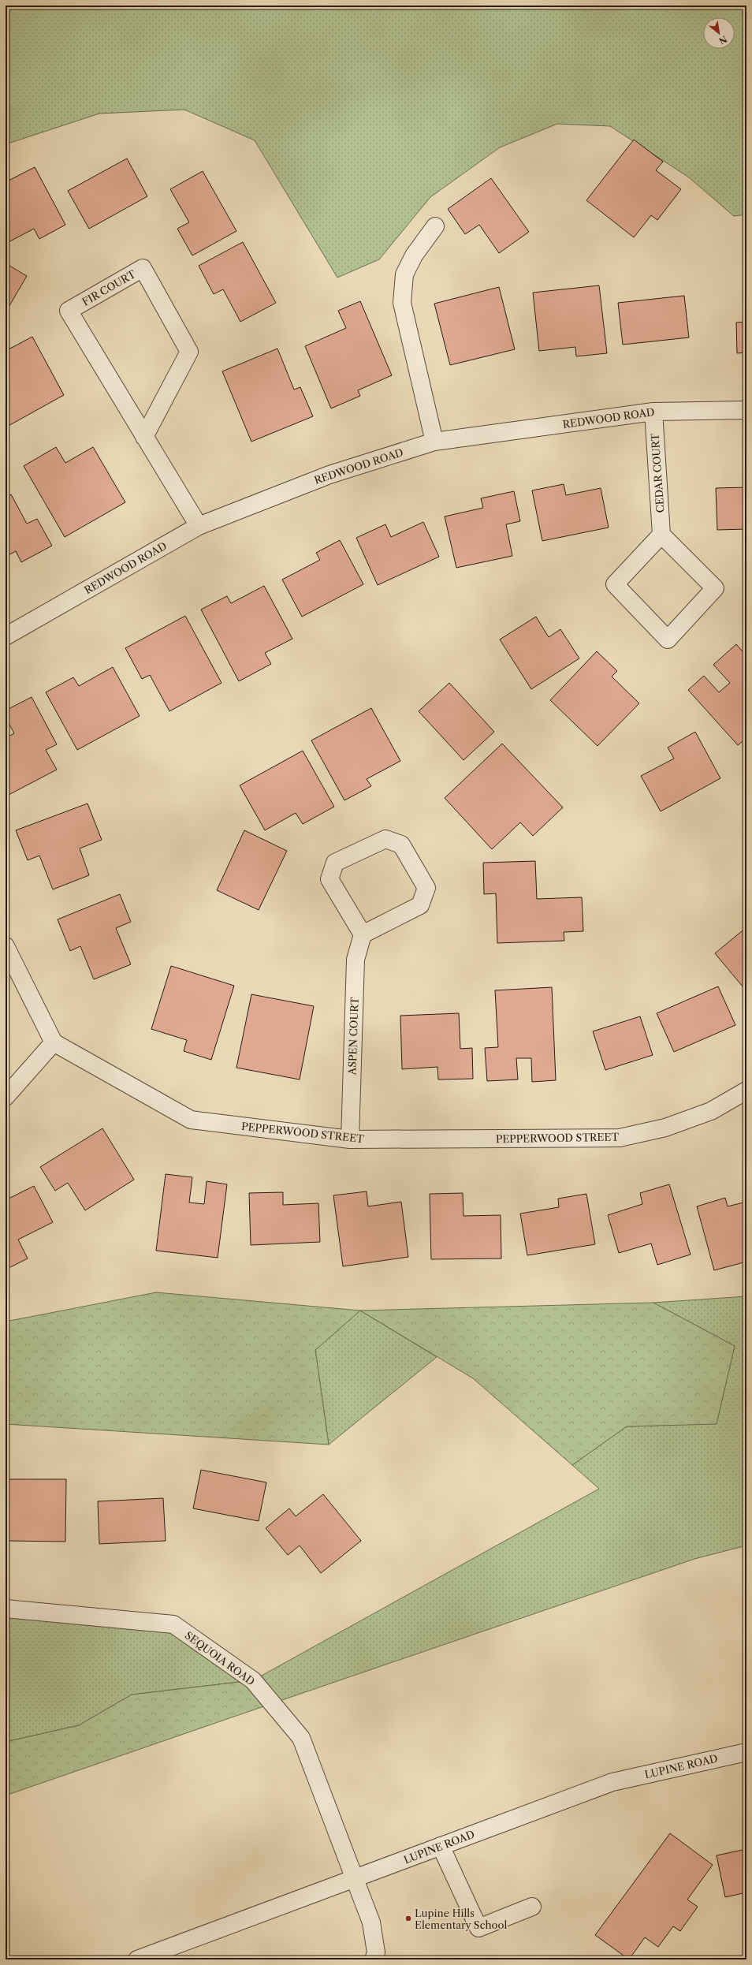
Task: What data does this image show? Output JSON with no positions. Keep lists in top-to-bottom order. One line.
{"streets":{"street":["FIR COURT","REDWOOD ROAD","CEDAR COURT","ASPEN COURT","PEPPERWOOD STREET","SEQUOIA ROAD","LUPINE ROAD"]},"crossings":[["FIR COURT","REDWOOD ROAD"],["REDWOOD ROAD","CEDAR COURT"],["ASPEN COURT","PEPPERWOOD STREET"],["SEQUOIA ROAD","LUPINE ROAD"]],"places":["Lupine Hills Elementary School"],"north":"bottom right"}
